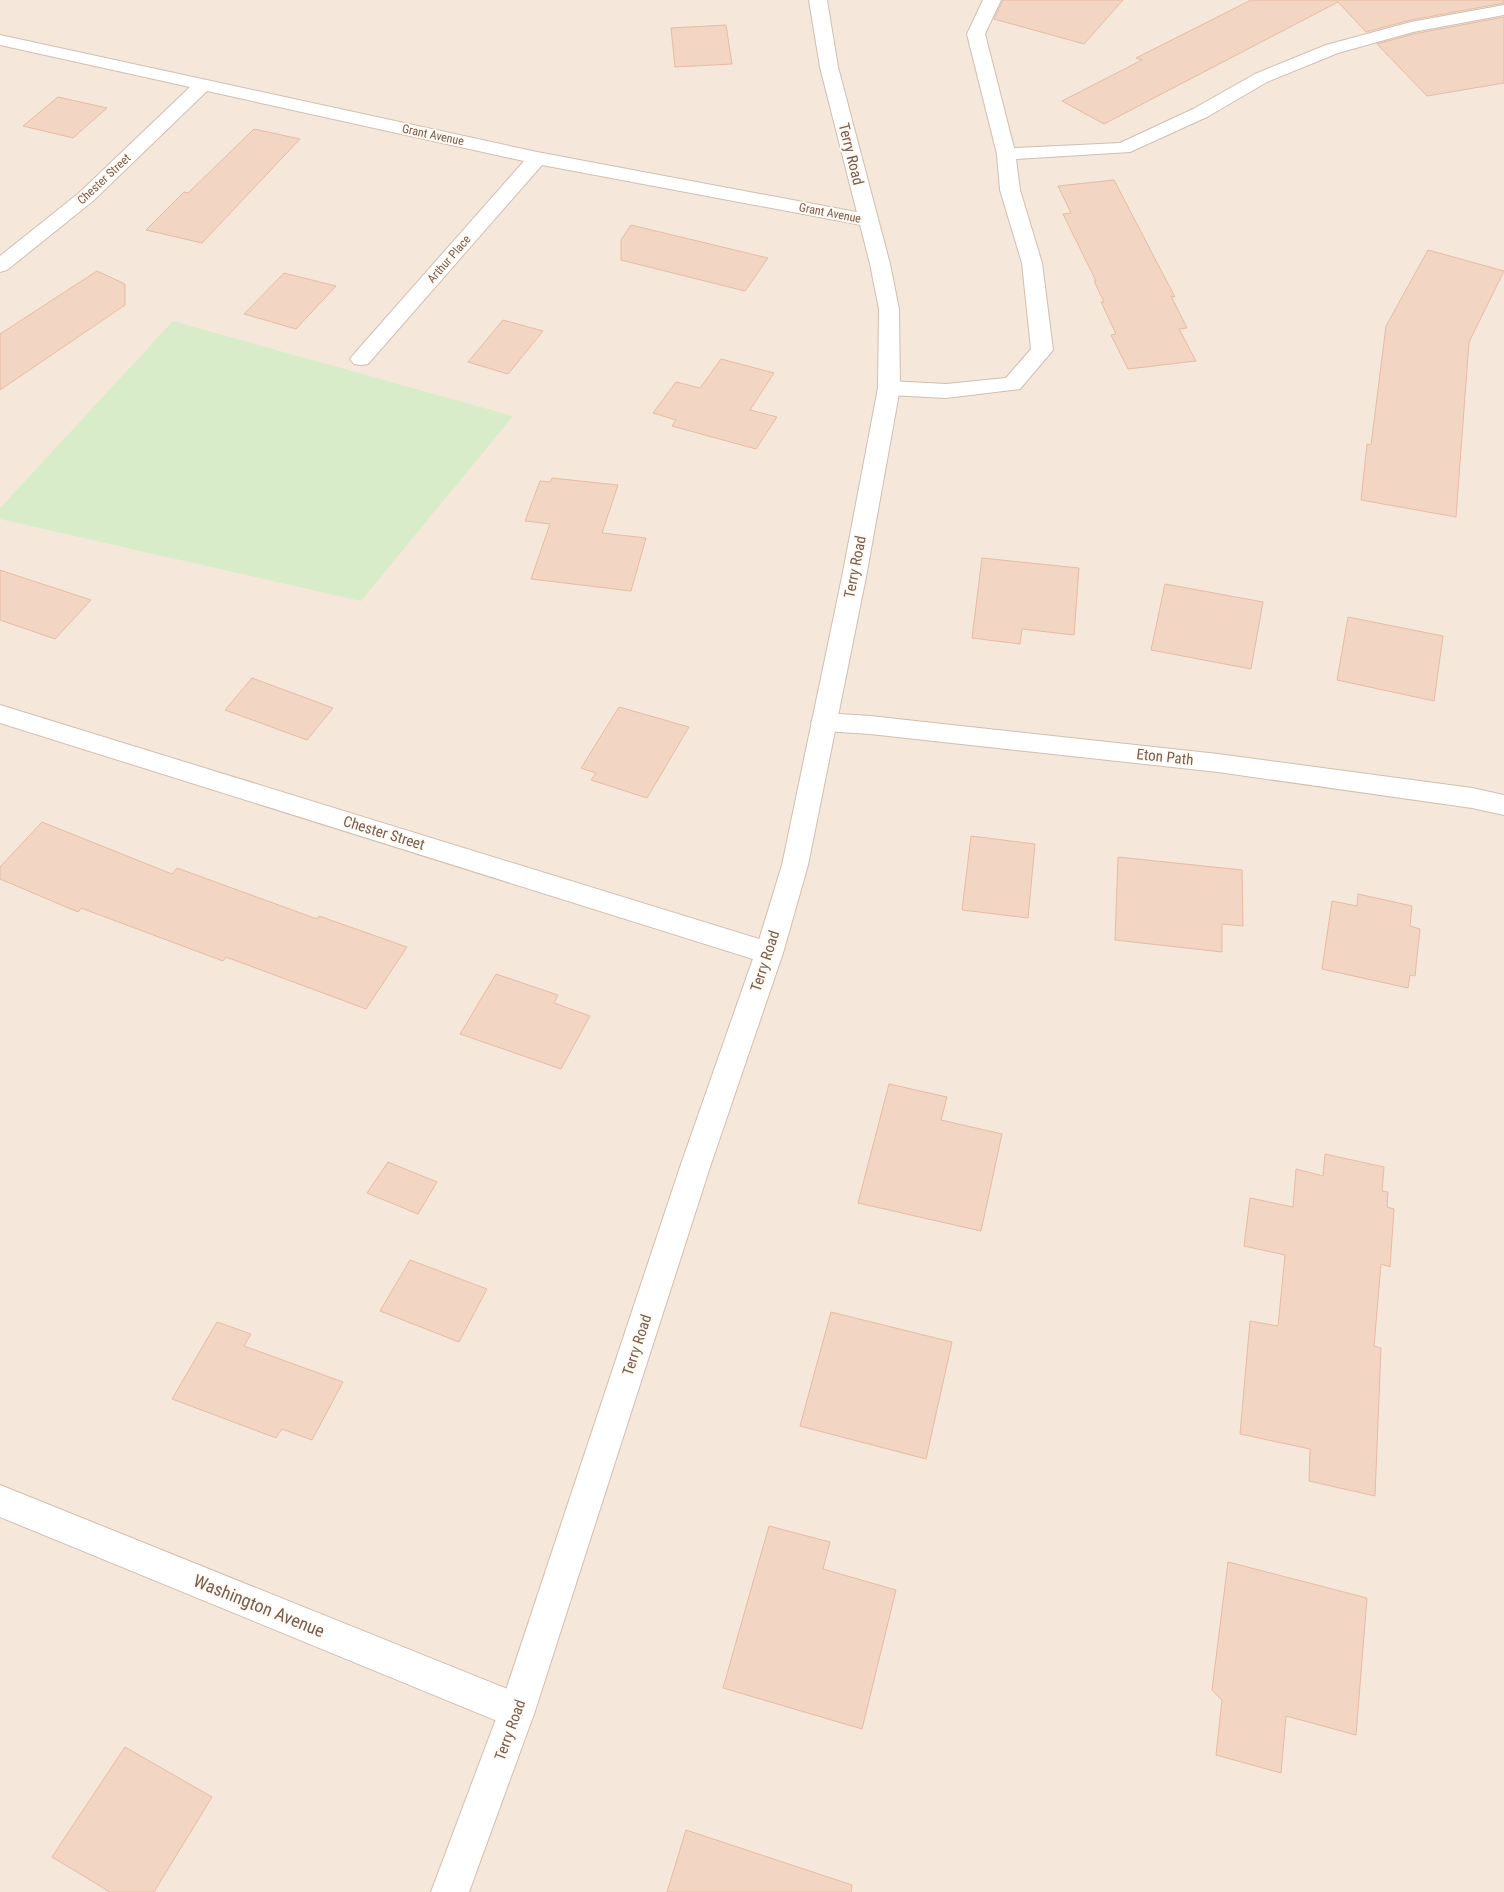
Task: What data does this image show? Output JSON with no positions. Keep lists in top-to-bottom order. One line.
{"streets":{"street":["Grant Avenue","Terry Road","Chester Street","Arthur Place","Eton Path","Washington Avenue"]},"crossings":[["Grant Avenue","Terry Road"],["Grant Avenue","Chester Street"],["Grant Avenue","Arthur Place"],["Terry Road","Chester Street"],["Terry Road","Eton Path"],["Terry Road","Washington Avenue"]]}
